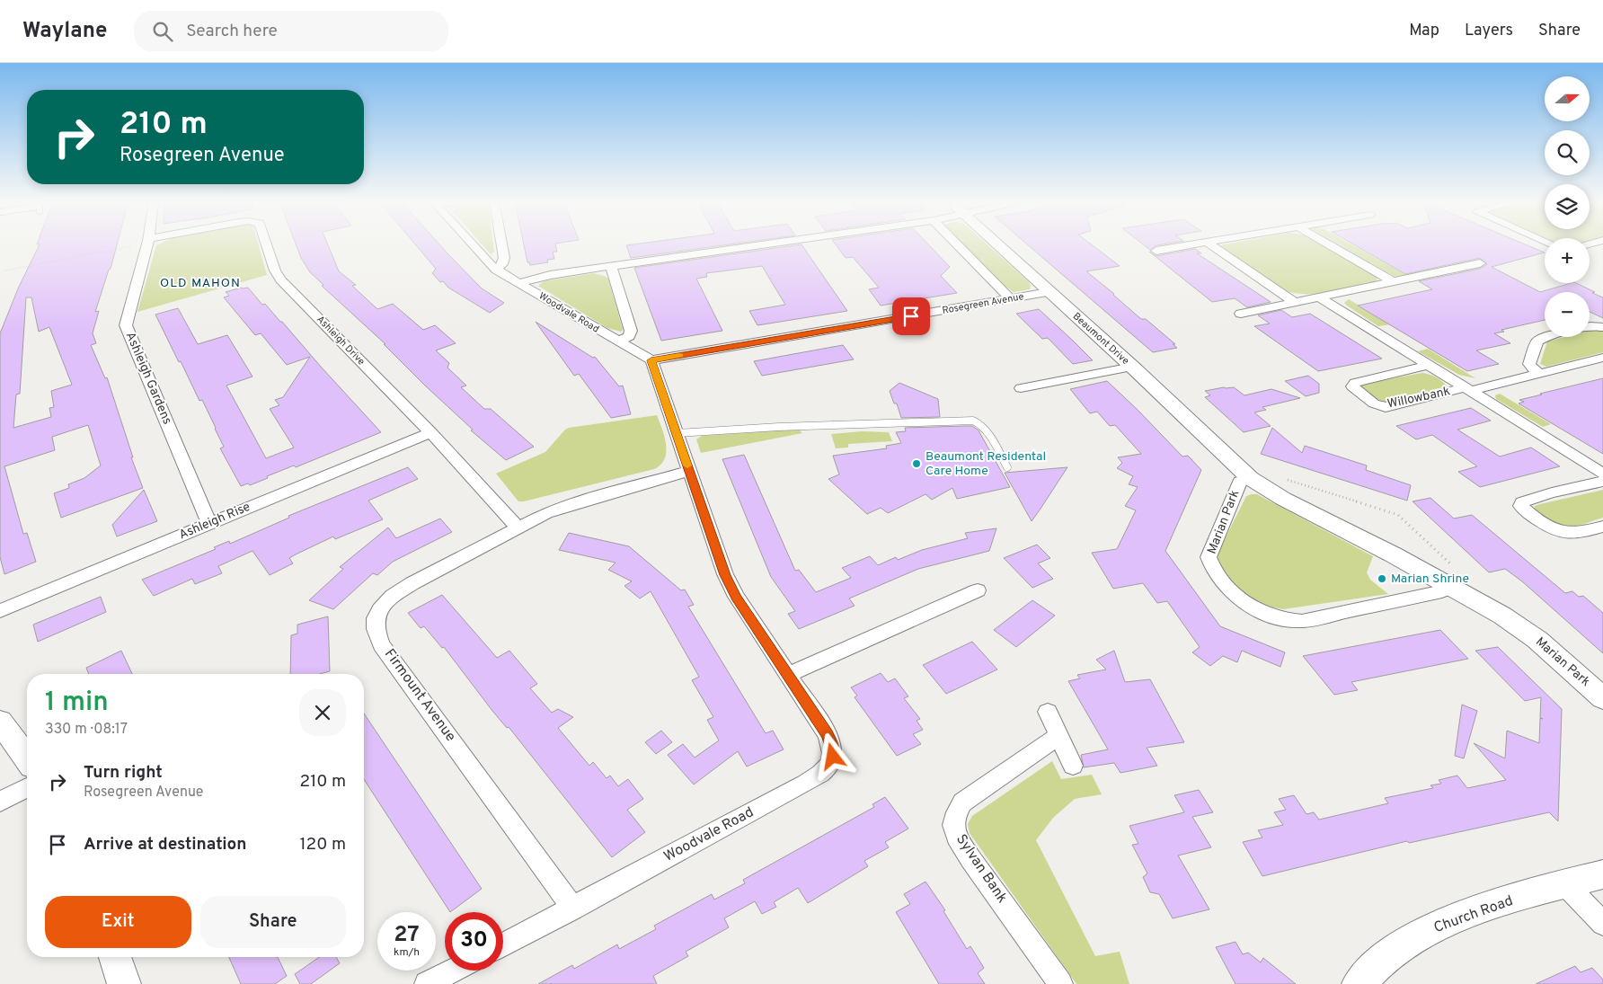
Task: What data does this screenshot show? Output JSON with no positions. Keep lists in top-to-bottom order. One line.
{"streets":{"street":["Rosegreen Avenue","Woodvale Road","Beaumont Drive","Ashleigh Drive","Ashleigh Gardens","Willowbank","Ashleigh Rise","Marian Park","Firmount Avenue","Sylvan Bank","Church Road"]},"crossings":[["Rosegreen Avenue","Woodvale Road"],["Rosegreen Avenue","Beaumont Drive"],["Woodvale Road","Firmount Avenue"],["Beaumont Drive","Marian Park"],["Ashleigh Drive","Ashleigh Rise"],["Ashleigh Drive","Firmount Avenue"],["Ashleigh Gardens","Ashleigh Rise"]],"districts":["OLD MAHON"],"places":["Beaumont Residental Care Home","Marian Shrine"],"north":"right","page":{"header":"Waylane","search":"Search here","nav":["Map","Layers","Share"],"map_buttons":["+","−"],"turn":["210 m","Rosegreen Avenue"],"heading":["1 min","330 m · 08:17"],"list":[{"name":"Turn right","note":"Rosegreen Avenue","value":"210 m"},{"name":"Arrive at destination","value":"120 m"}],"buttons":["Exit","Share"],"speed":"27 km/h","limit":"30"}}
